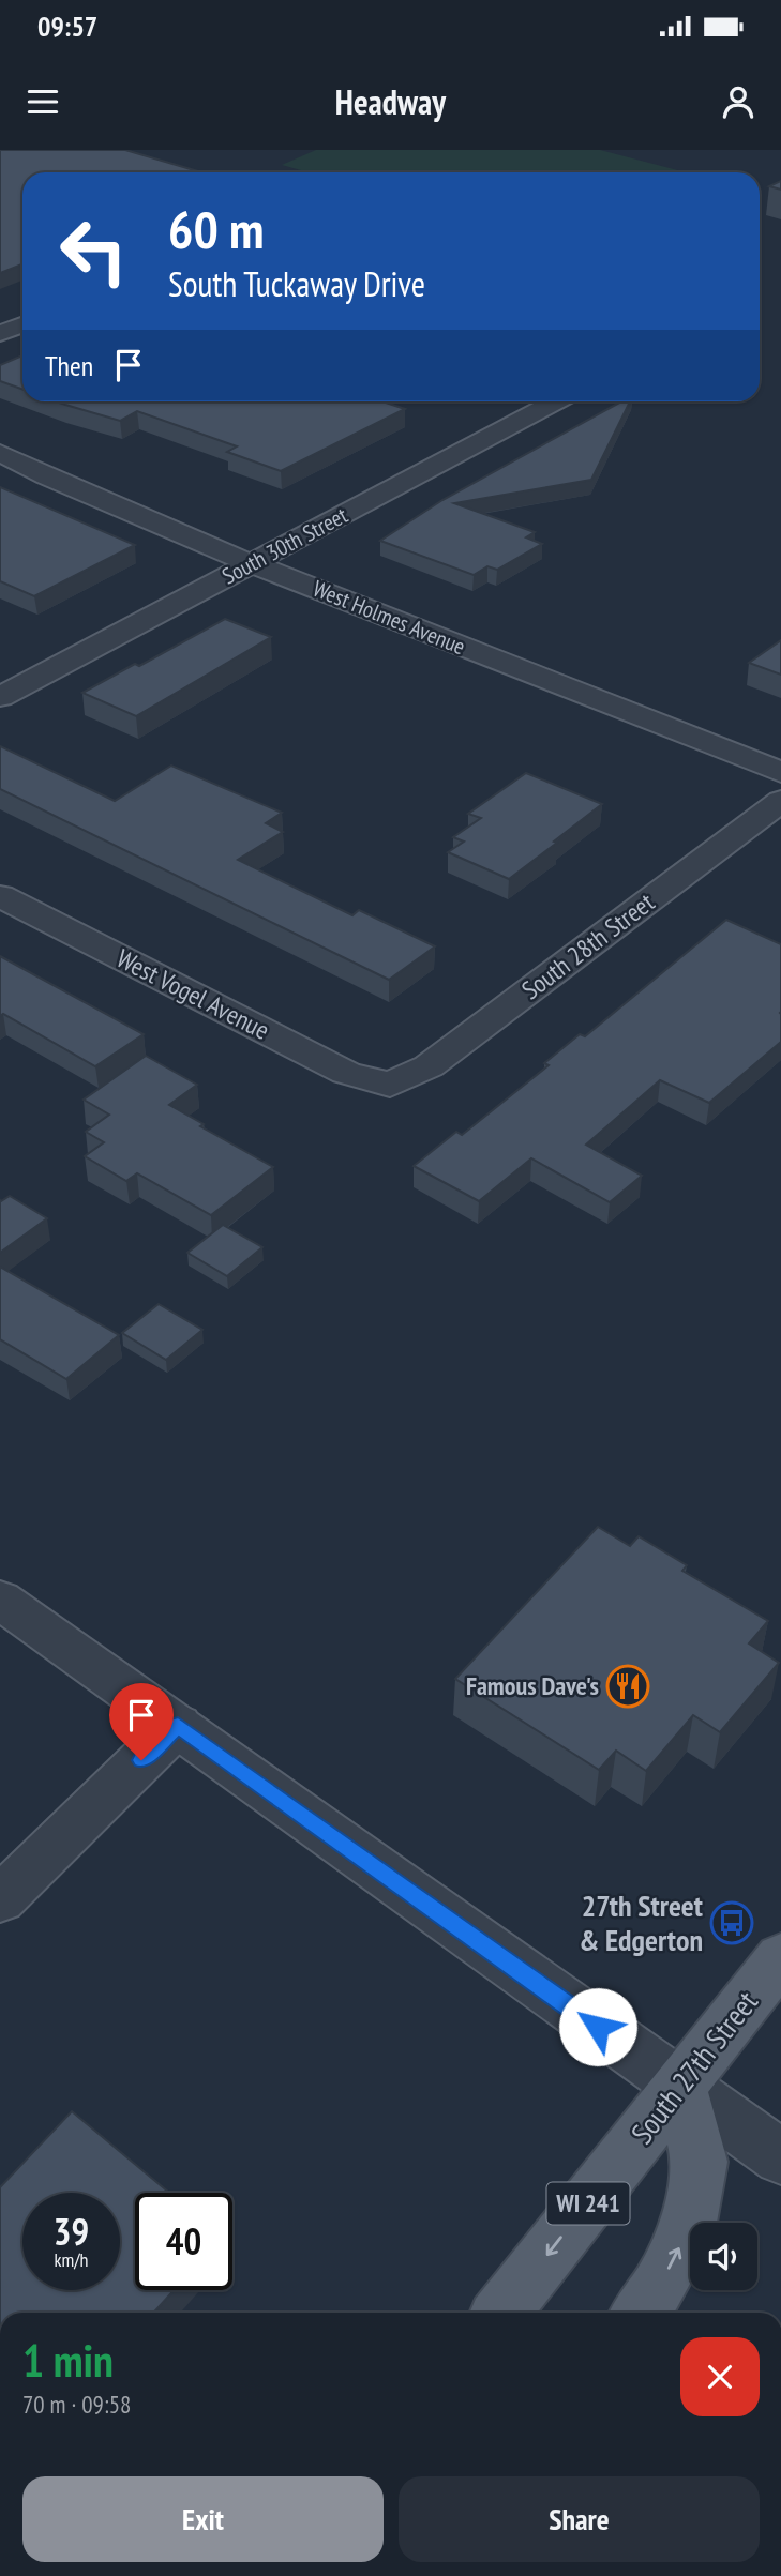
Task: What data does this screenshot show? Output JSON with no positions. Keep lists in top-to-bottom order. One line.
{"streets":{"main road":["South 27th Street","WI 241"],"street":["South 30th Street","West Holmes Avenue","South 28th Street","West Vogel Avenue"]},"crossings":[["South 30th Street","West Holmes Avenue"],["South 28th Street","West Vogel Avenue"]],"one_way":["South 27th Street"],"places":{"restaurant":["Famous Dave's"],"bus stop":["27th Street & Edgerton"]},"page":{"status":"09:57","header":"Headway","turn":["60 m","South Tuckaway Drive"],"then":"Then","speed":"39 km/h","limit":"40","heading":["1 min","70 m · 09:58"],"buttons":["Exit","Share"]}}
